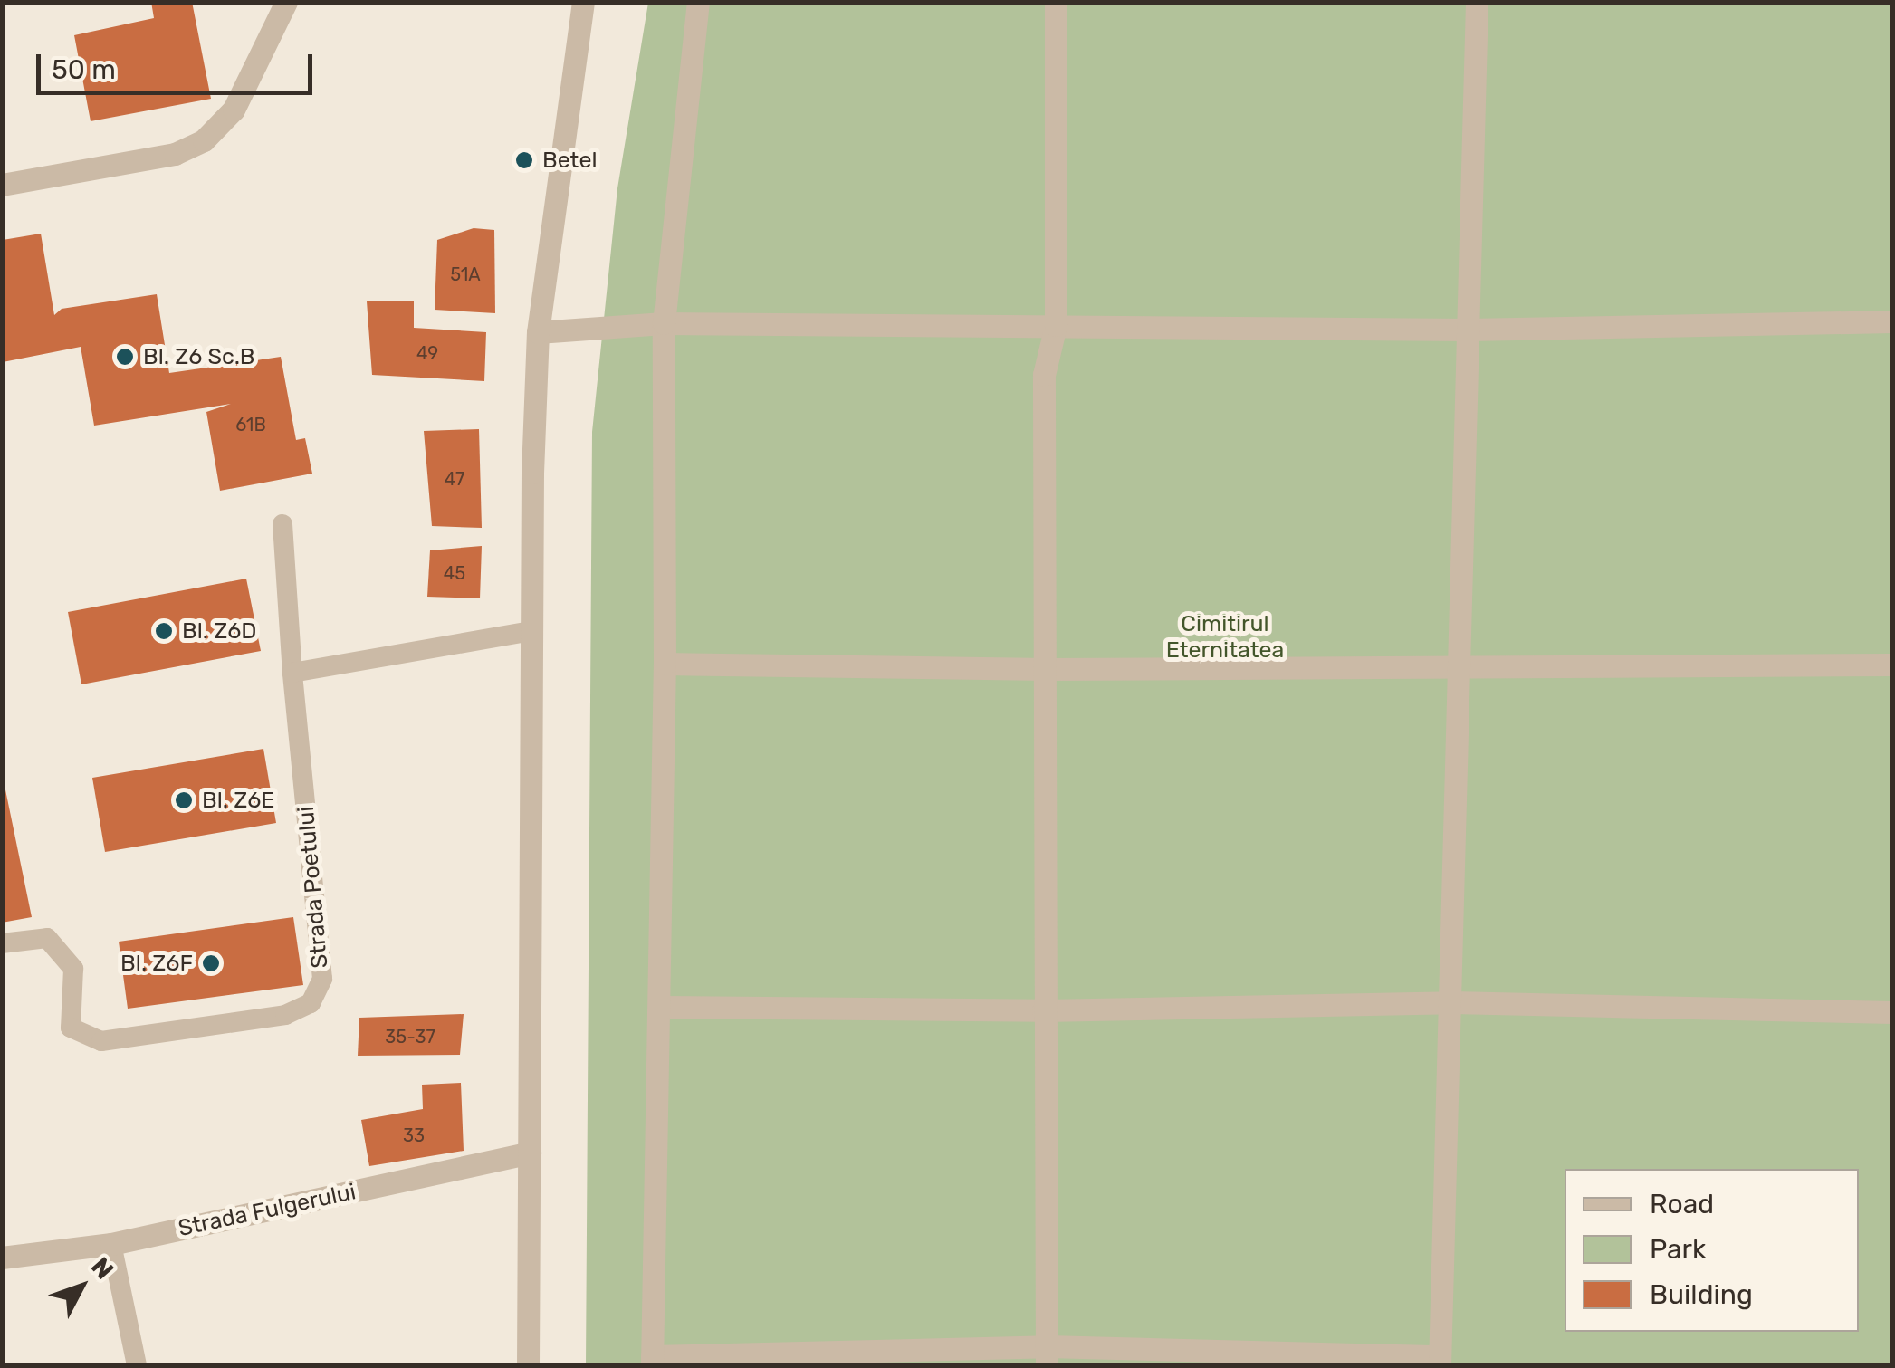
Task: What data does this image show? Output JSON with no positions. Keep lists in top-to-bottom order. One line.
{"streets":{"street":["Strada Fulgerului"],"lane":["Strada Poetului"]},"parks":["Cimitirul Eternitatea"],"places":["Betel","Bl. Z6 Sc.B","Bl. Z6D","Bl. Z6E","Bl. Z6F"],"house_numbers":["51A","49","61B","47","45","35-37","33"],"legend":["Road","Park","Building"],"scale_bar":"50 m","north":"top right"}
